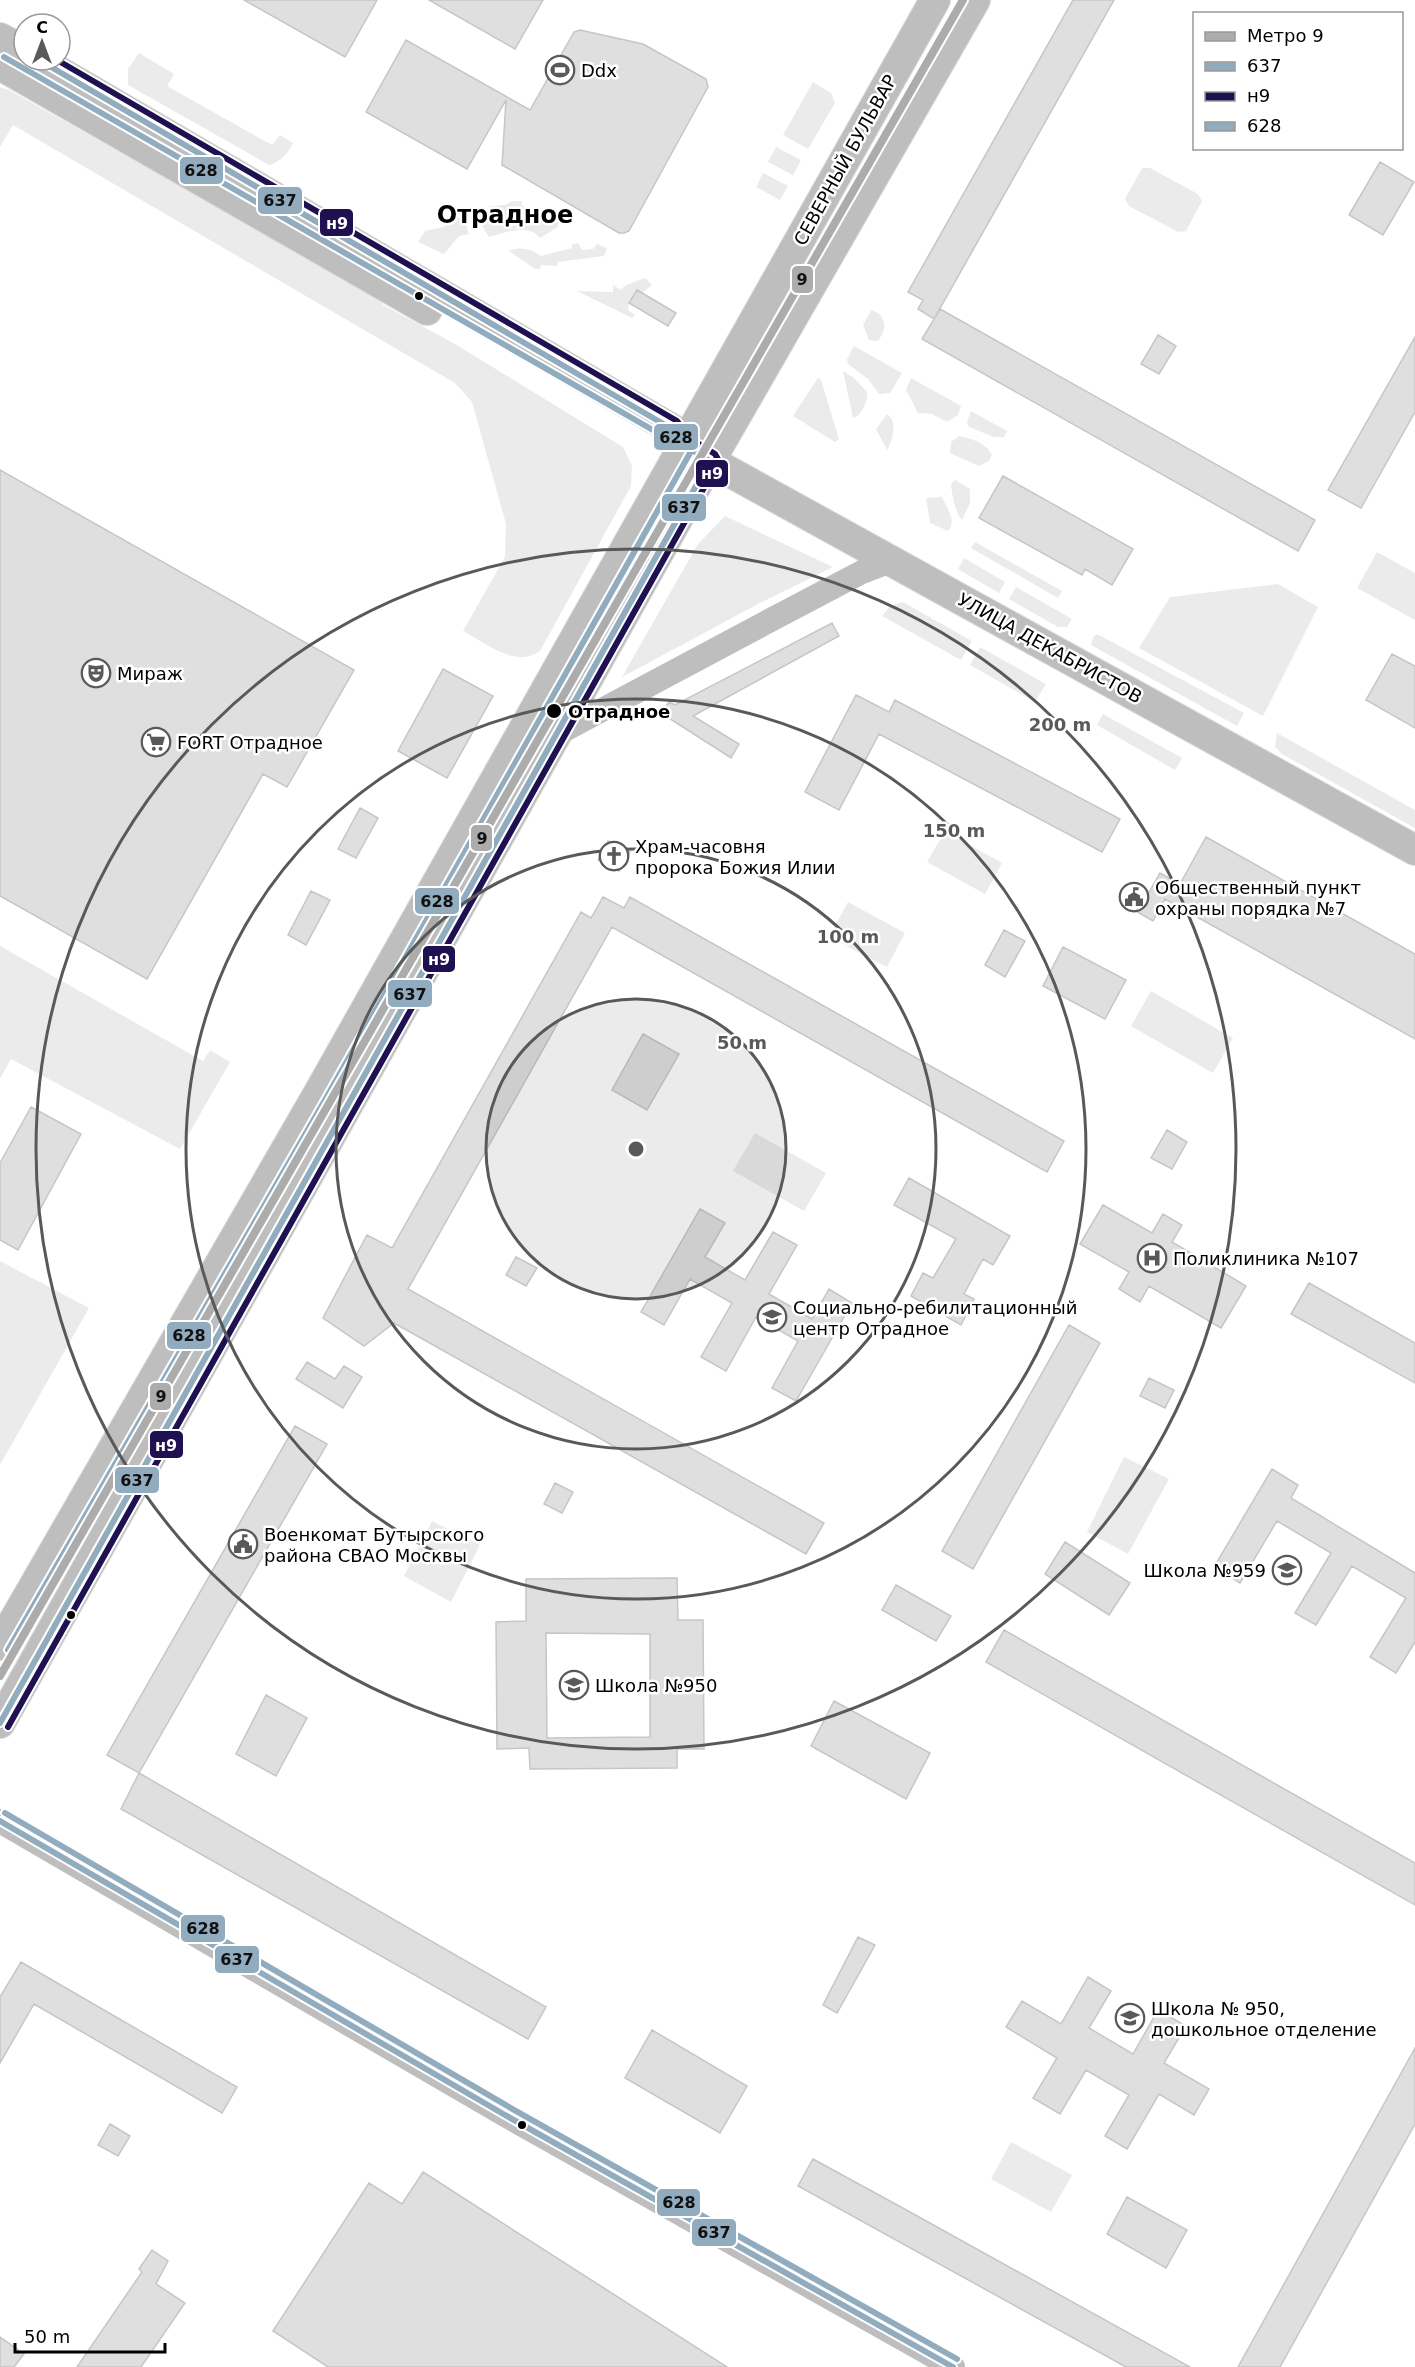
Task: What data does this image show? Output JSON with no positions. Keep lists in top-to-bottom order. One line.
{"streets":{"main road":["СЕВЕРНЫЙ БУЛЬВАР","УЛИЦА ДЕКАБРИСТОВ"]},"crossings":[["СЕВЕРНЫЙ БУЛЬВАР","УЛИЦА ДЕКАБРИСТОВ"]],"districts":["Отрадное"],"places":{"sports":["Ddx"],"theatre":["Мираж"],"other":["Отрадное"],"supermarket":["FORT Отрадное"],"church":["Храм-часовня пророка Божия Илии"],"public building":["Общественный пункт охраны порядка №7","Военкомат Бутырского района СВАО Москвы"],"hospital":["Поликлиника №107"],"school or university":["Социально-ребилитационный центр Отрадное","Школа №959","Школа №950","Школа № 950, дошкольное отделение"]},"lines":["metro line 9","transit line 628","transit line н9","transit line 637"],"legend":["Метро 9","637","н9","628"],"scale_bar":"50 m","north":"top","rings":["200 m","150 m","100 m","50 m"]}
